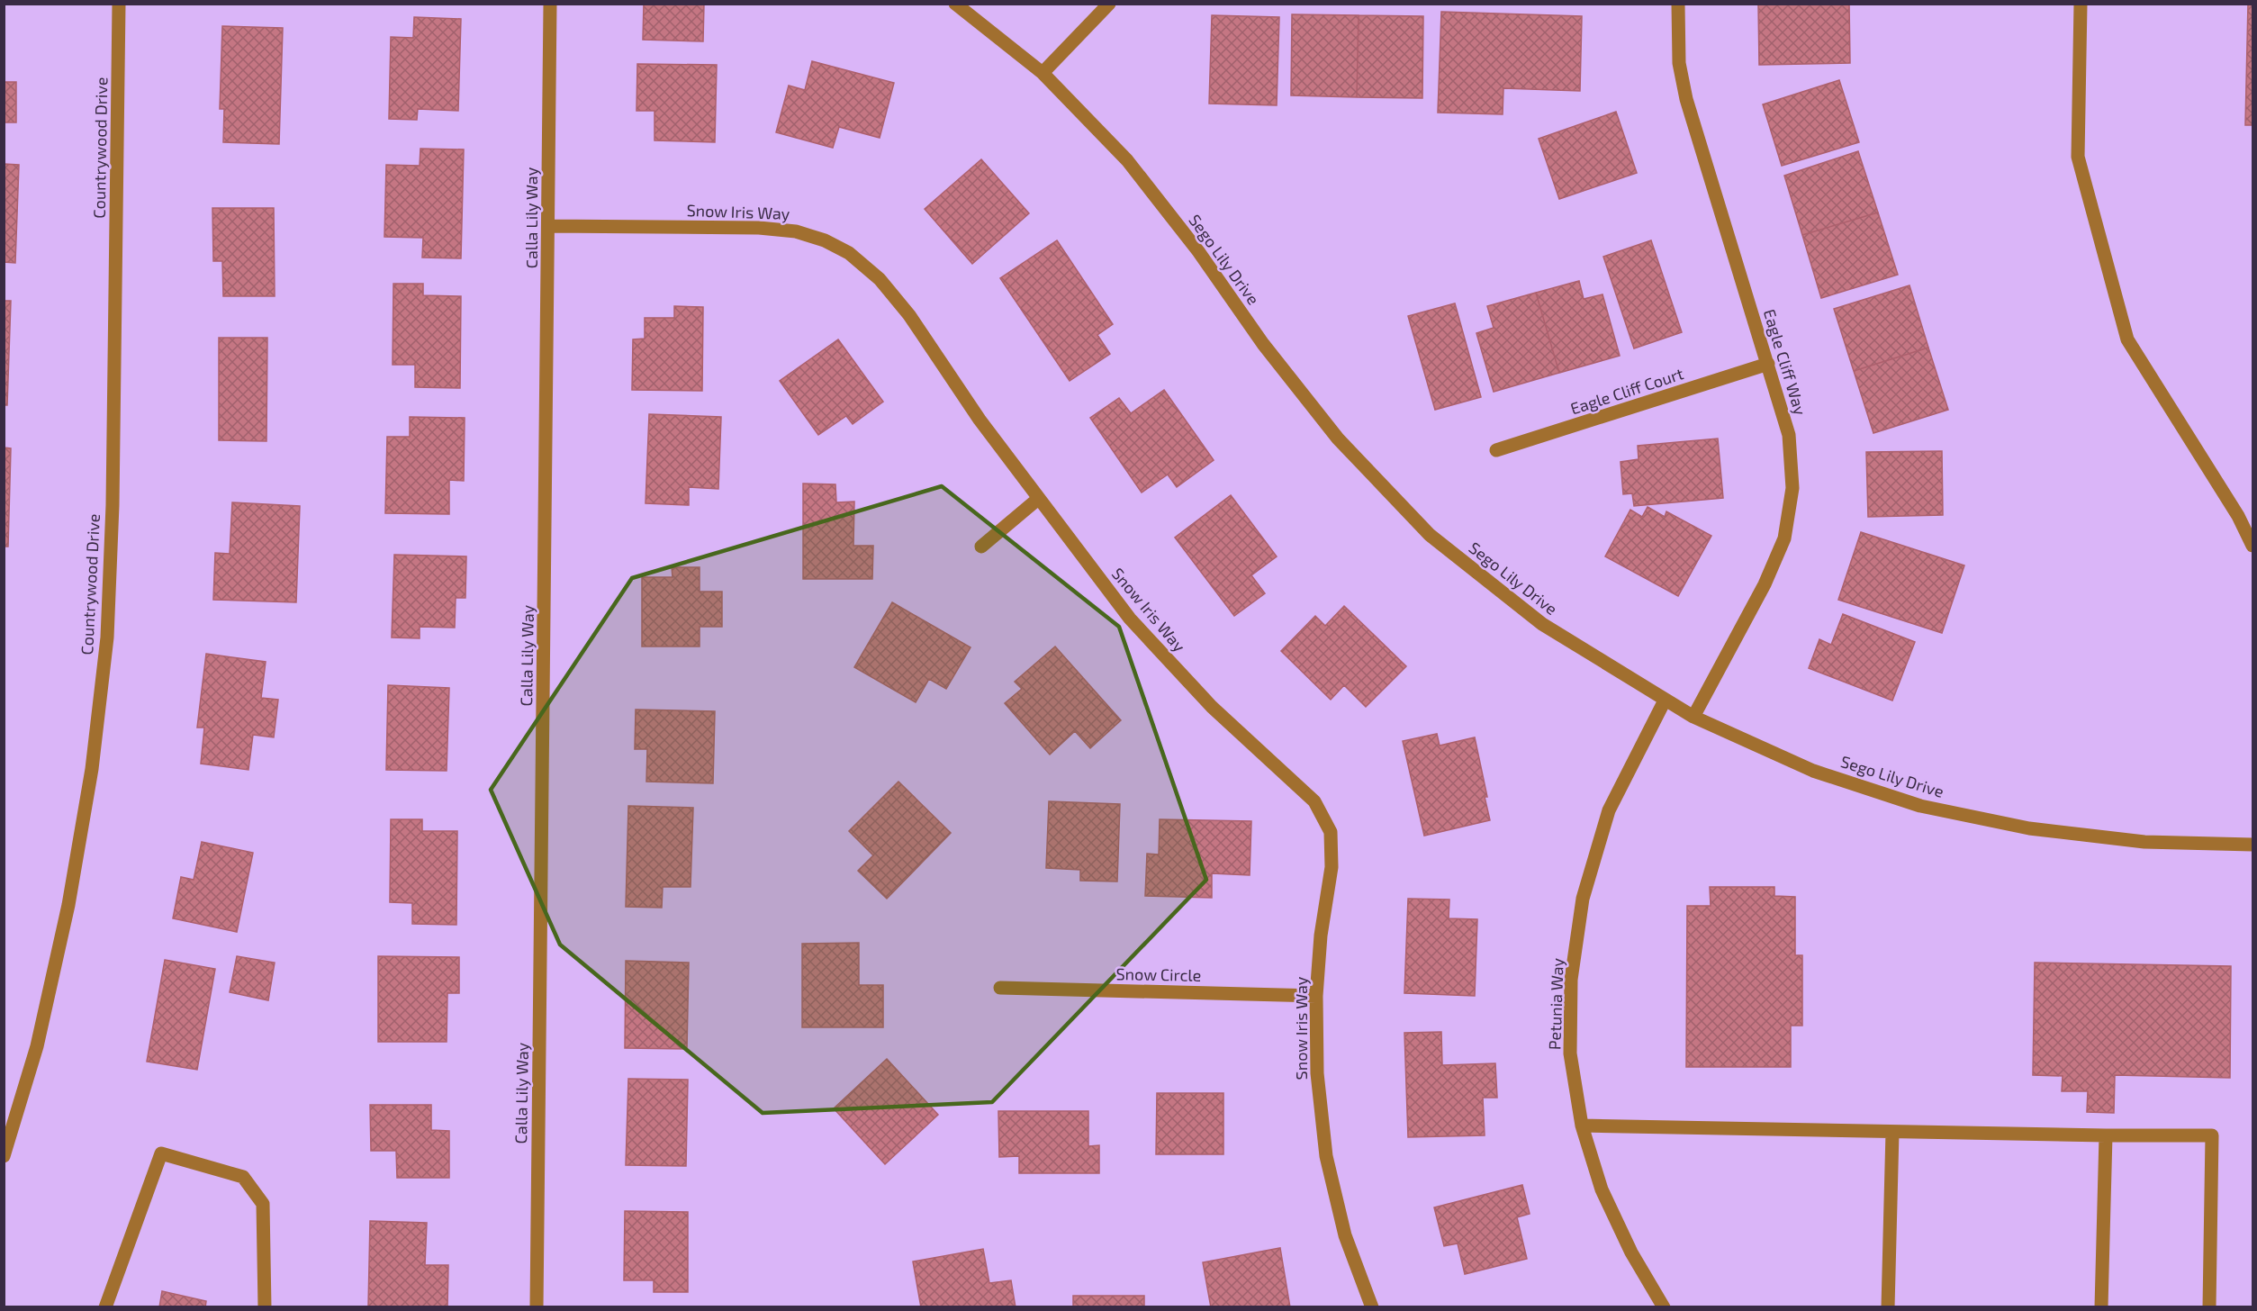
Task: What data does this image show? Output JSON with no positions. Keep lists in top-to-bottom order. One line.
{"streets":{"street":["Countrywood Drive","Snow Iris Way","Calla Lily Way","Sego Lily Drive","Eagle Cliff Way","Eagle Cliff Court","Snow Circle","Petunia Way"]},"crossings":[["Snow Iris Way","Calla Lily Way"],["Snow Iris Way","Snow Circle"],["Sego Lily Drive","Eagle Cliff Way"],["Sego Lily Drive","Petunia Way"],["Eagle Cliff Way","Eagle Cliff Court"]]}
